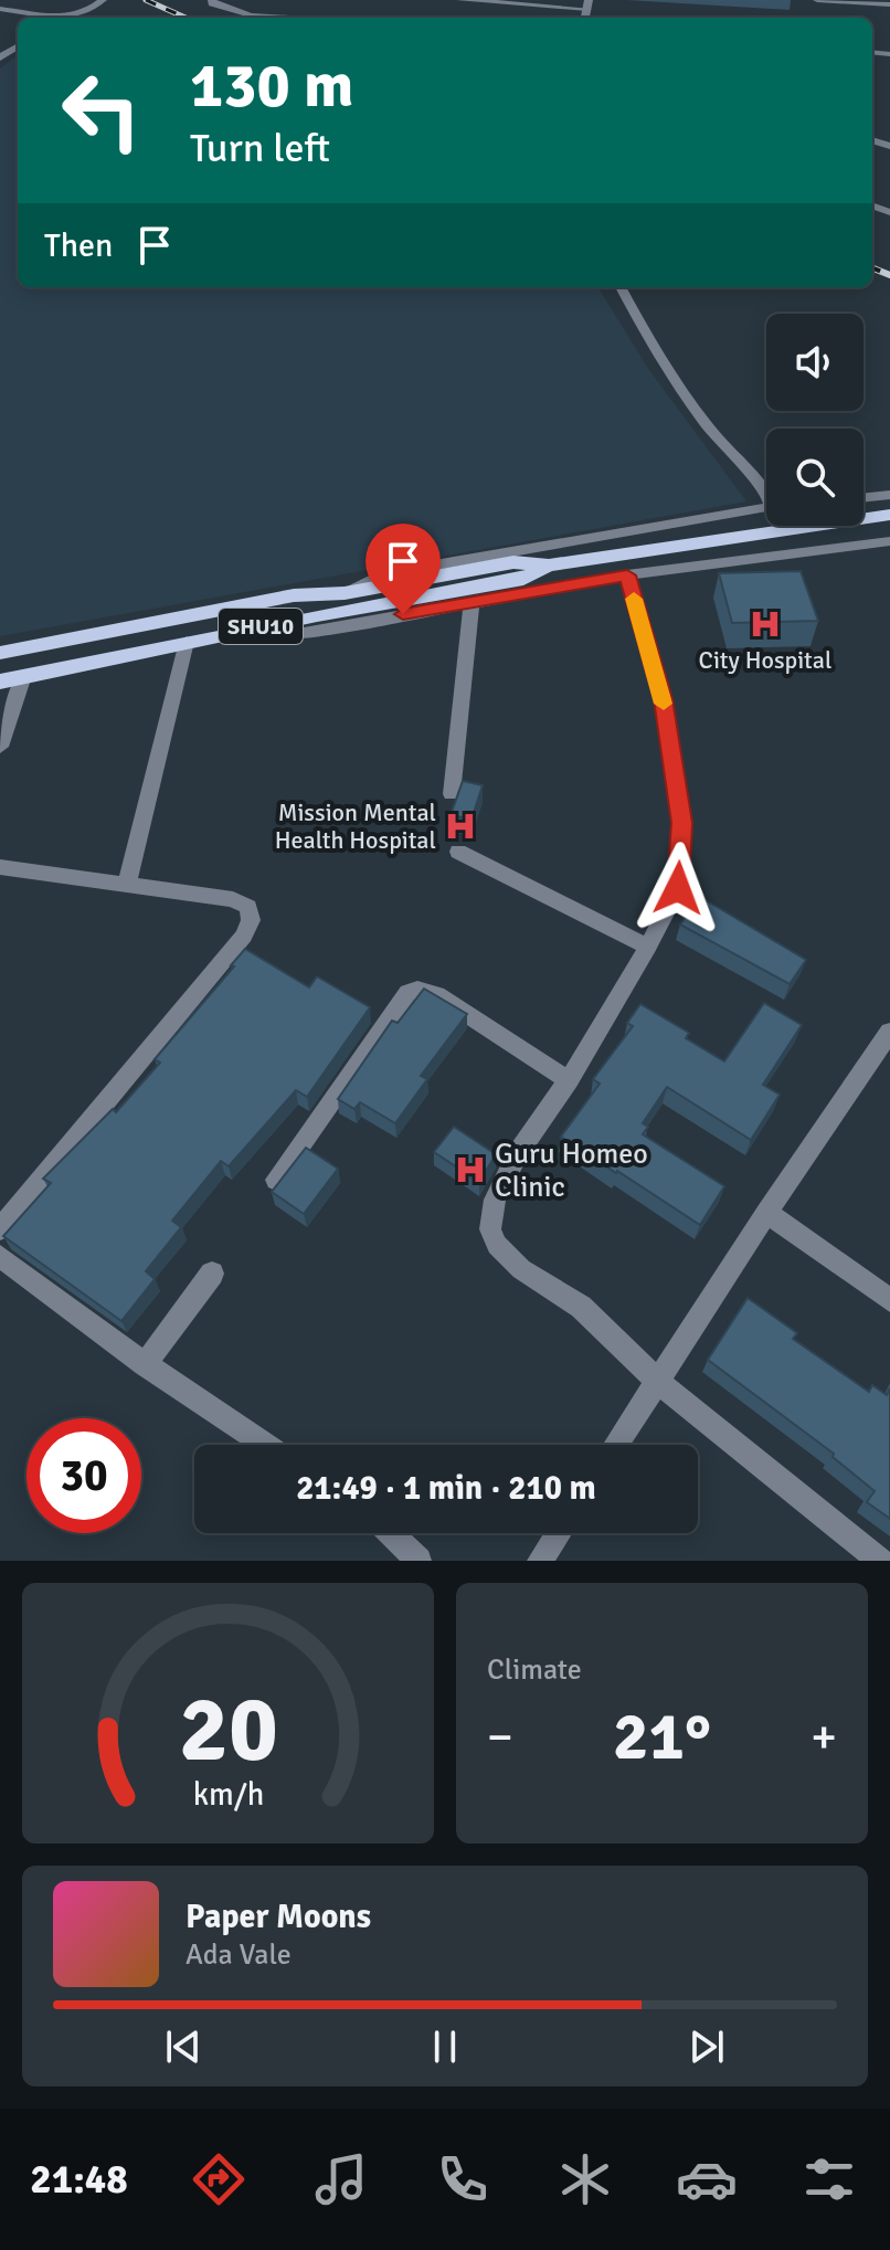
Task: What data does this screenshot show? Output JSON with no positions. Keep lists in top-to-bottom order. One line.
{"streets":{"main road":["SHU10"]},"places":{"hospital":["City Hospital","Mission Mental Health Hospital","Guru Homeo Clinic"]},"page":{"turn":["130 m","Turn left"],"then":"Then","limit":"30","trip":"21:49 · 1 min · 210 m","tile":"Climate","heat":["−","21°","+"],"song":["Paper Moons","Ada Vale"],"tabs":"21:48","gauge":["20","km/h"]}}
